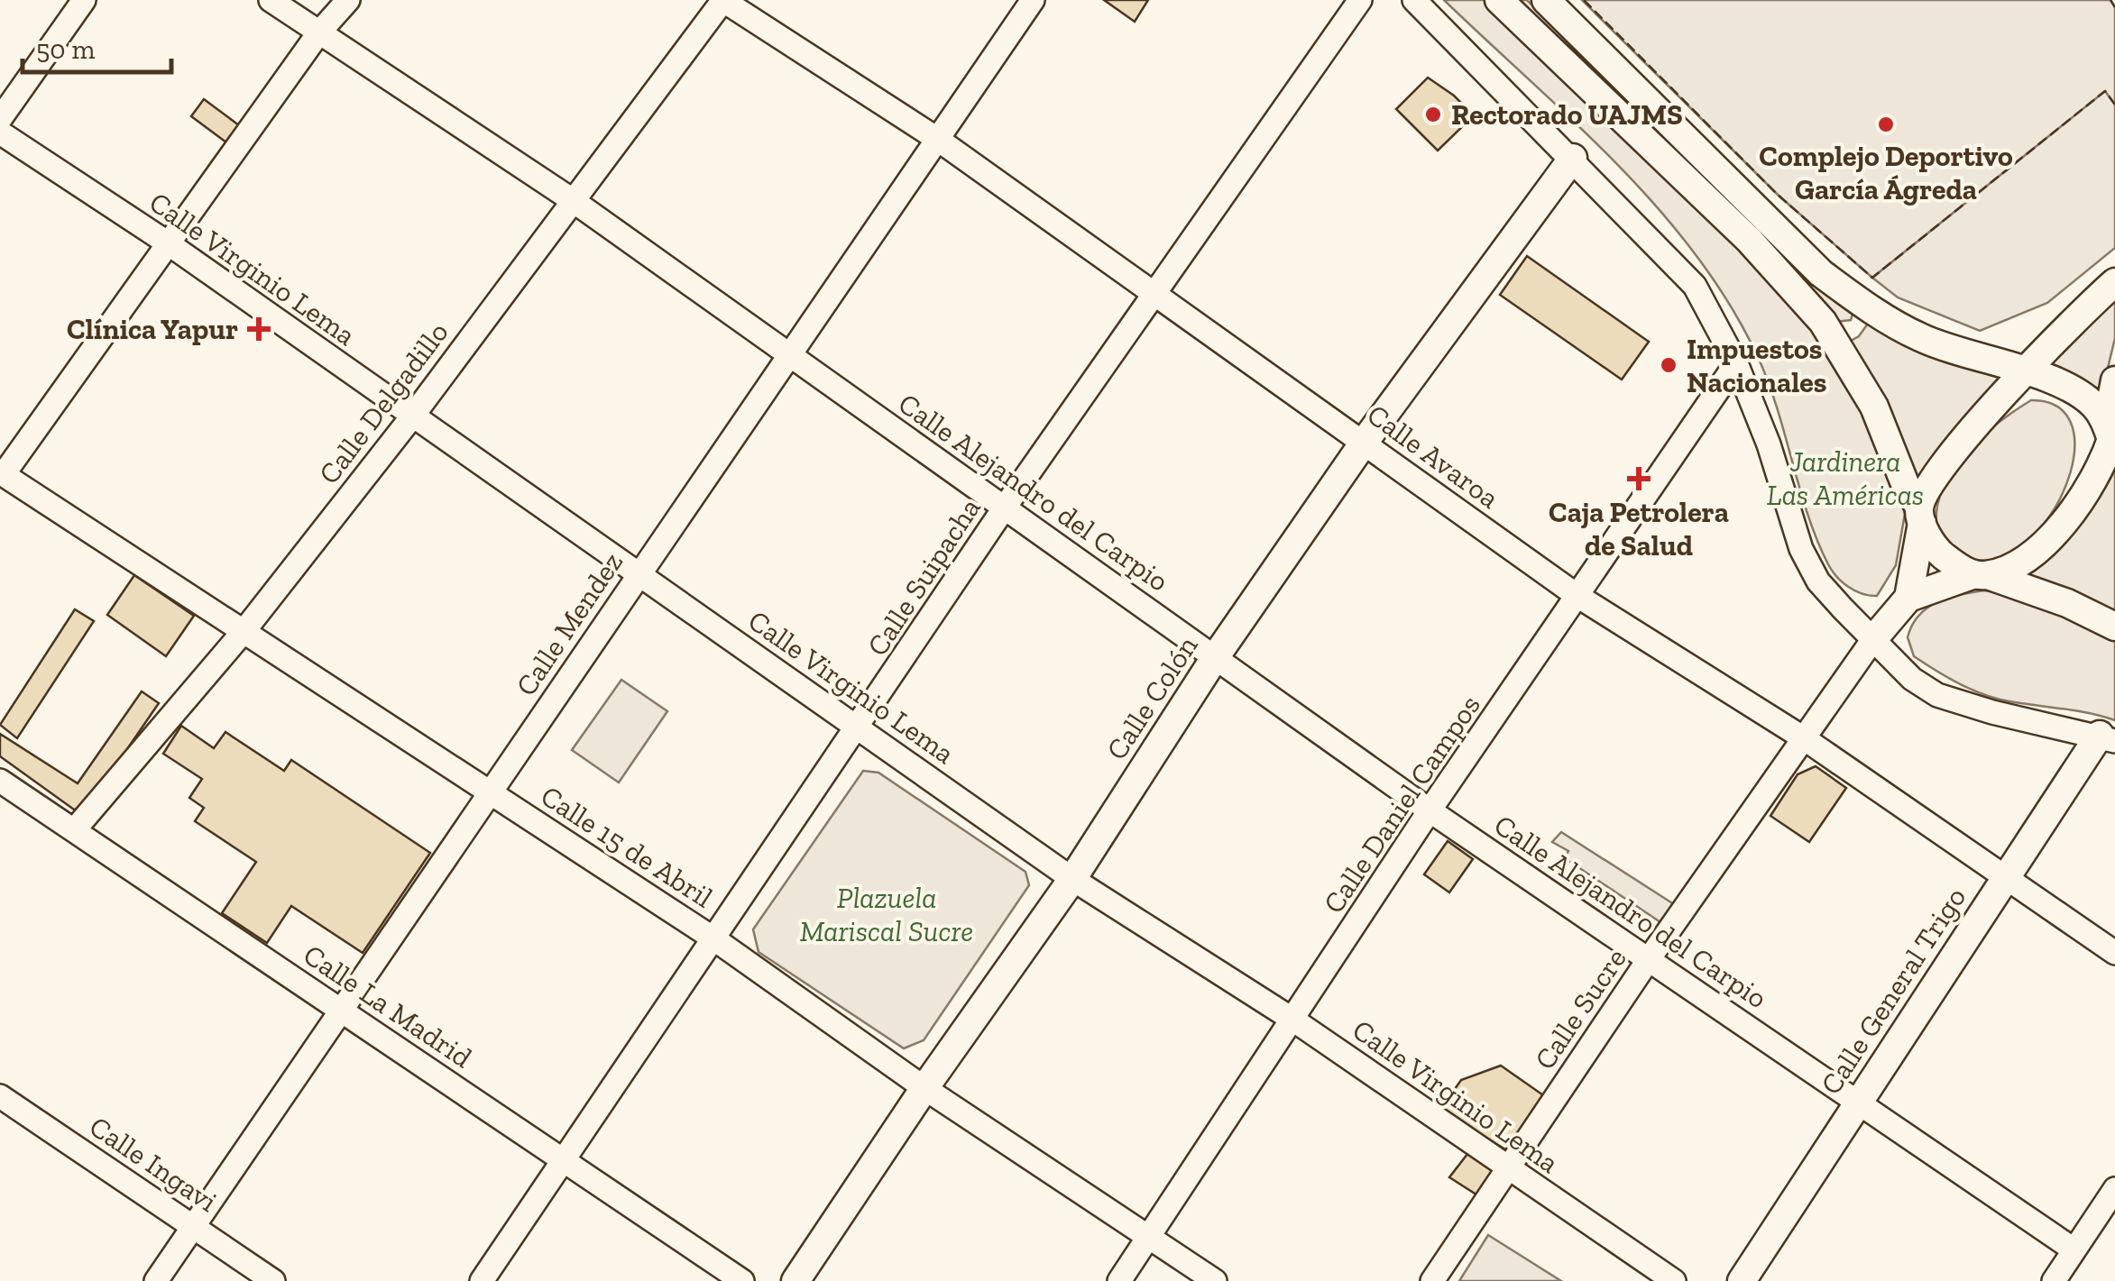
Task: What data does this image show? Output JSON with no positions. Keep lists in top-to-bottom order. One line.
{"streets":{"main road":["Calle Colón","Calle General Trigo"],"street":["Calle Virginio Lema","Calle Delgadillo","Calle Avaroa","Calle Alejandro del Carpio","Calle Suipacha","Calle Mendez","Calle Daniel Campos","Calle 15 de Abril","Calle La Madrid","Calle Sucre","Calle Ingavi"]},"crossings":[["Calle Virginio Lema","Calle Delgadillo"],["Calle Virginio Lema","Calle Suipacha"],["Calle Virginio Lema","Calle Mendez"],["Calle Virginio Lema","Calle Colón"],["Calle Virginio Lema","Calle Daniel Campos"],["Calle Virginio Lema","Calle Sucre"],["Calle Delgadillo","Calle Avaroa"],["Calle Delgadillo","Calle Alejandro del Carpio"],["Calle Delgadillo","Calle 15 de Abril"],["Calle Delgadillo","Calle La Madrid"],["Calle Avaroa","Calle Suipacha"],["Calle Avaroa","Calle Mendez"],["Calle Avaroa","Calle Colón"],["Calle Avaroa","Calle Daniel Campos"],["Calle Avaroa","Calle General Trigo"],["Calle Avaroa","Calle Sucre"],["Calle Alejandro del Carpio","Calle Suipacha"],["Calle Alejandro del Carpio","Calle Mendez"],["Calle Alejandro del Carpio","Calle Colón"],["Calle Alejandro del Carpio","Calle Daniel Campos"],["Calle Alejandro del Carpio","Calle General Trigo"],["Calle Alejandro del Carpio","Calle Sucre"],["Calle Suipacha","Calle 15 de Abril"],["Calle Suipacha","Calle La Madrid"],["Calle Mendez","Calle 15 de Abril"],["Calle Mendez","Calle La Madrid"],["Calle Mendez","Calle Ingavi"],["Calle Colón","Calle 15 de Abril"],["Calle Daniel Campos","Calle 15 de Abril"]],"parks":["Jardinera Las Américas","Plazuela Mariscal Sucre"],"places":{"other":["Rectorado UAJMS","Complejo Deportivo García Ágreda","Impuestos Nacionales"],"health":["Clínica Yapur","Caja Petrolera de Salud"]},"scale_bar":"50 m"}
